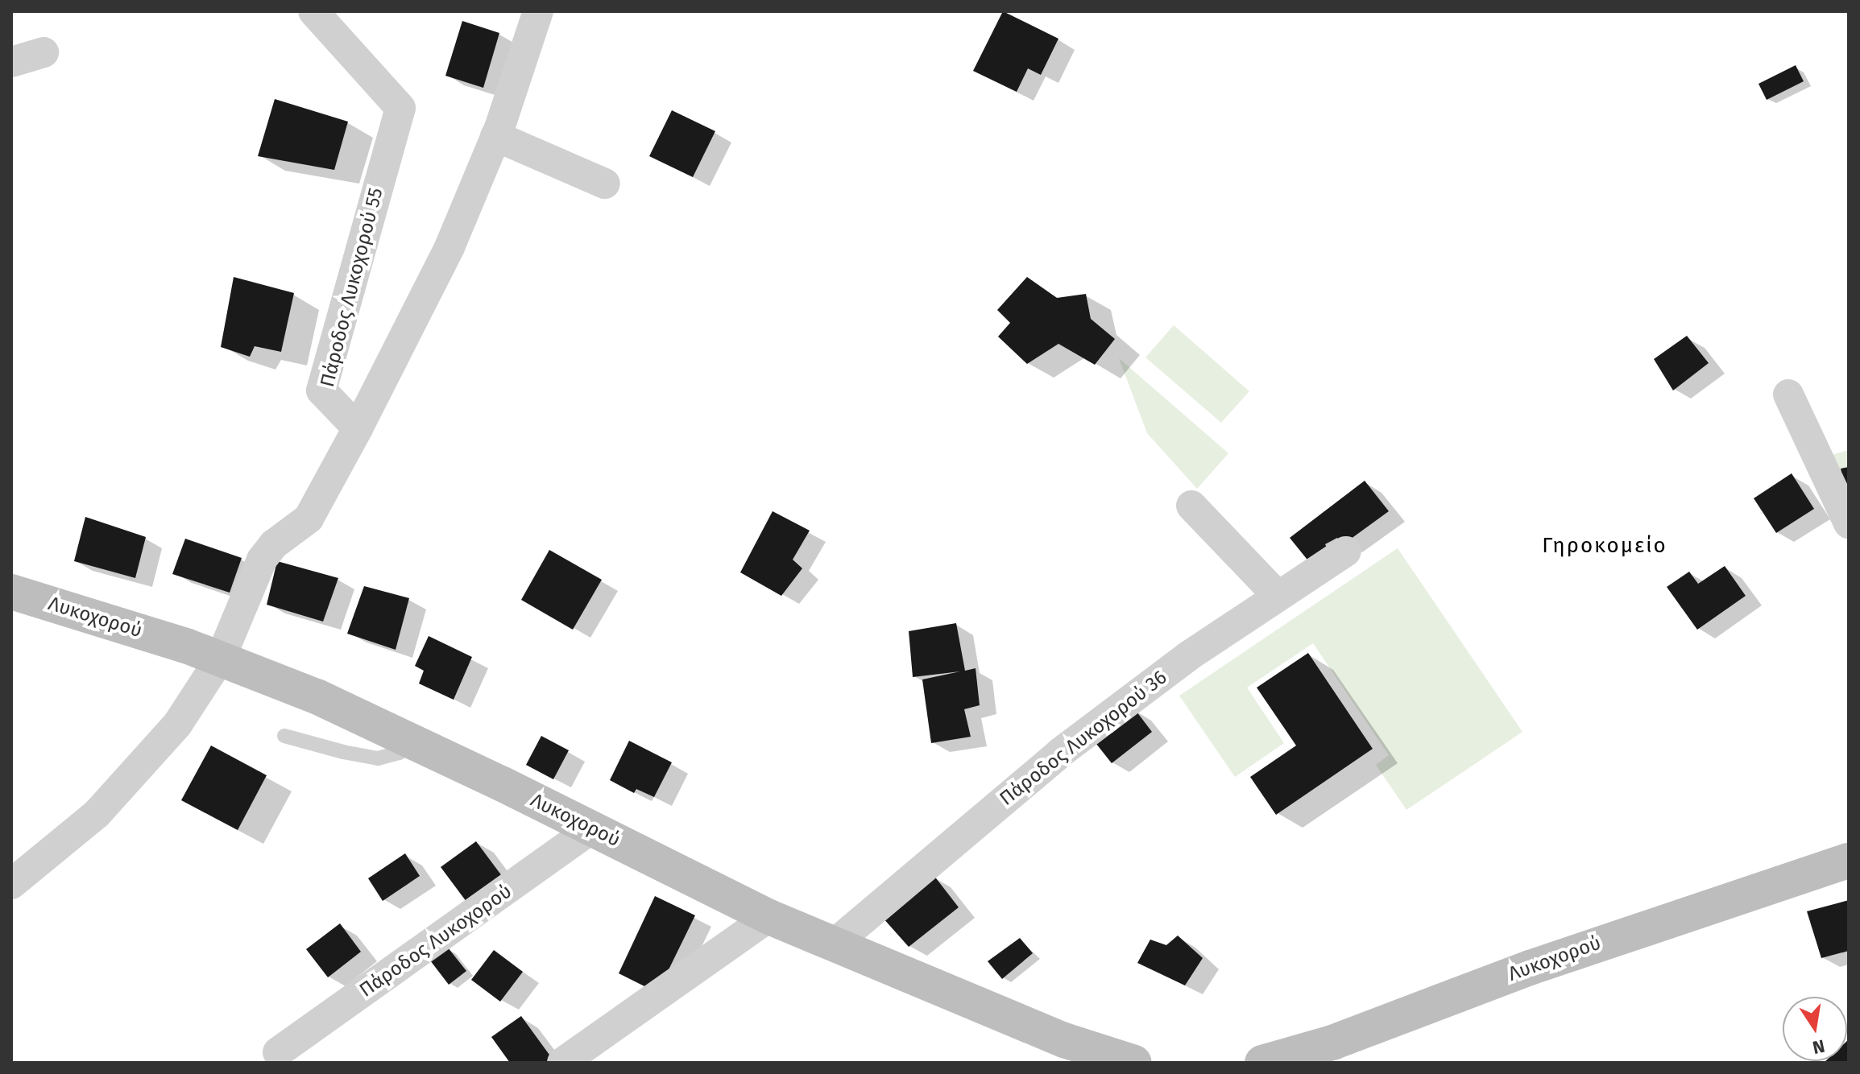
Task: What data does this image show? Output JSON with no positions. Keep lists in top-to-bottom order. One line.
{"streets":{"street":["Πάροδος Λυκοχορού 55","Λυκοχορού","Πάροδος Λυκοχορού 36","Πάροδος Λυκοχορού"]},"crossings":[["Λυκοχορού","Πάροδος Λυκοχορού 36"],["Λυκοχορού","Πάροδος Λυκοχορού"]],"districts":["Γηροκομείο"],"north":"bottom"}
